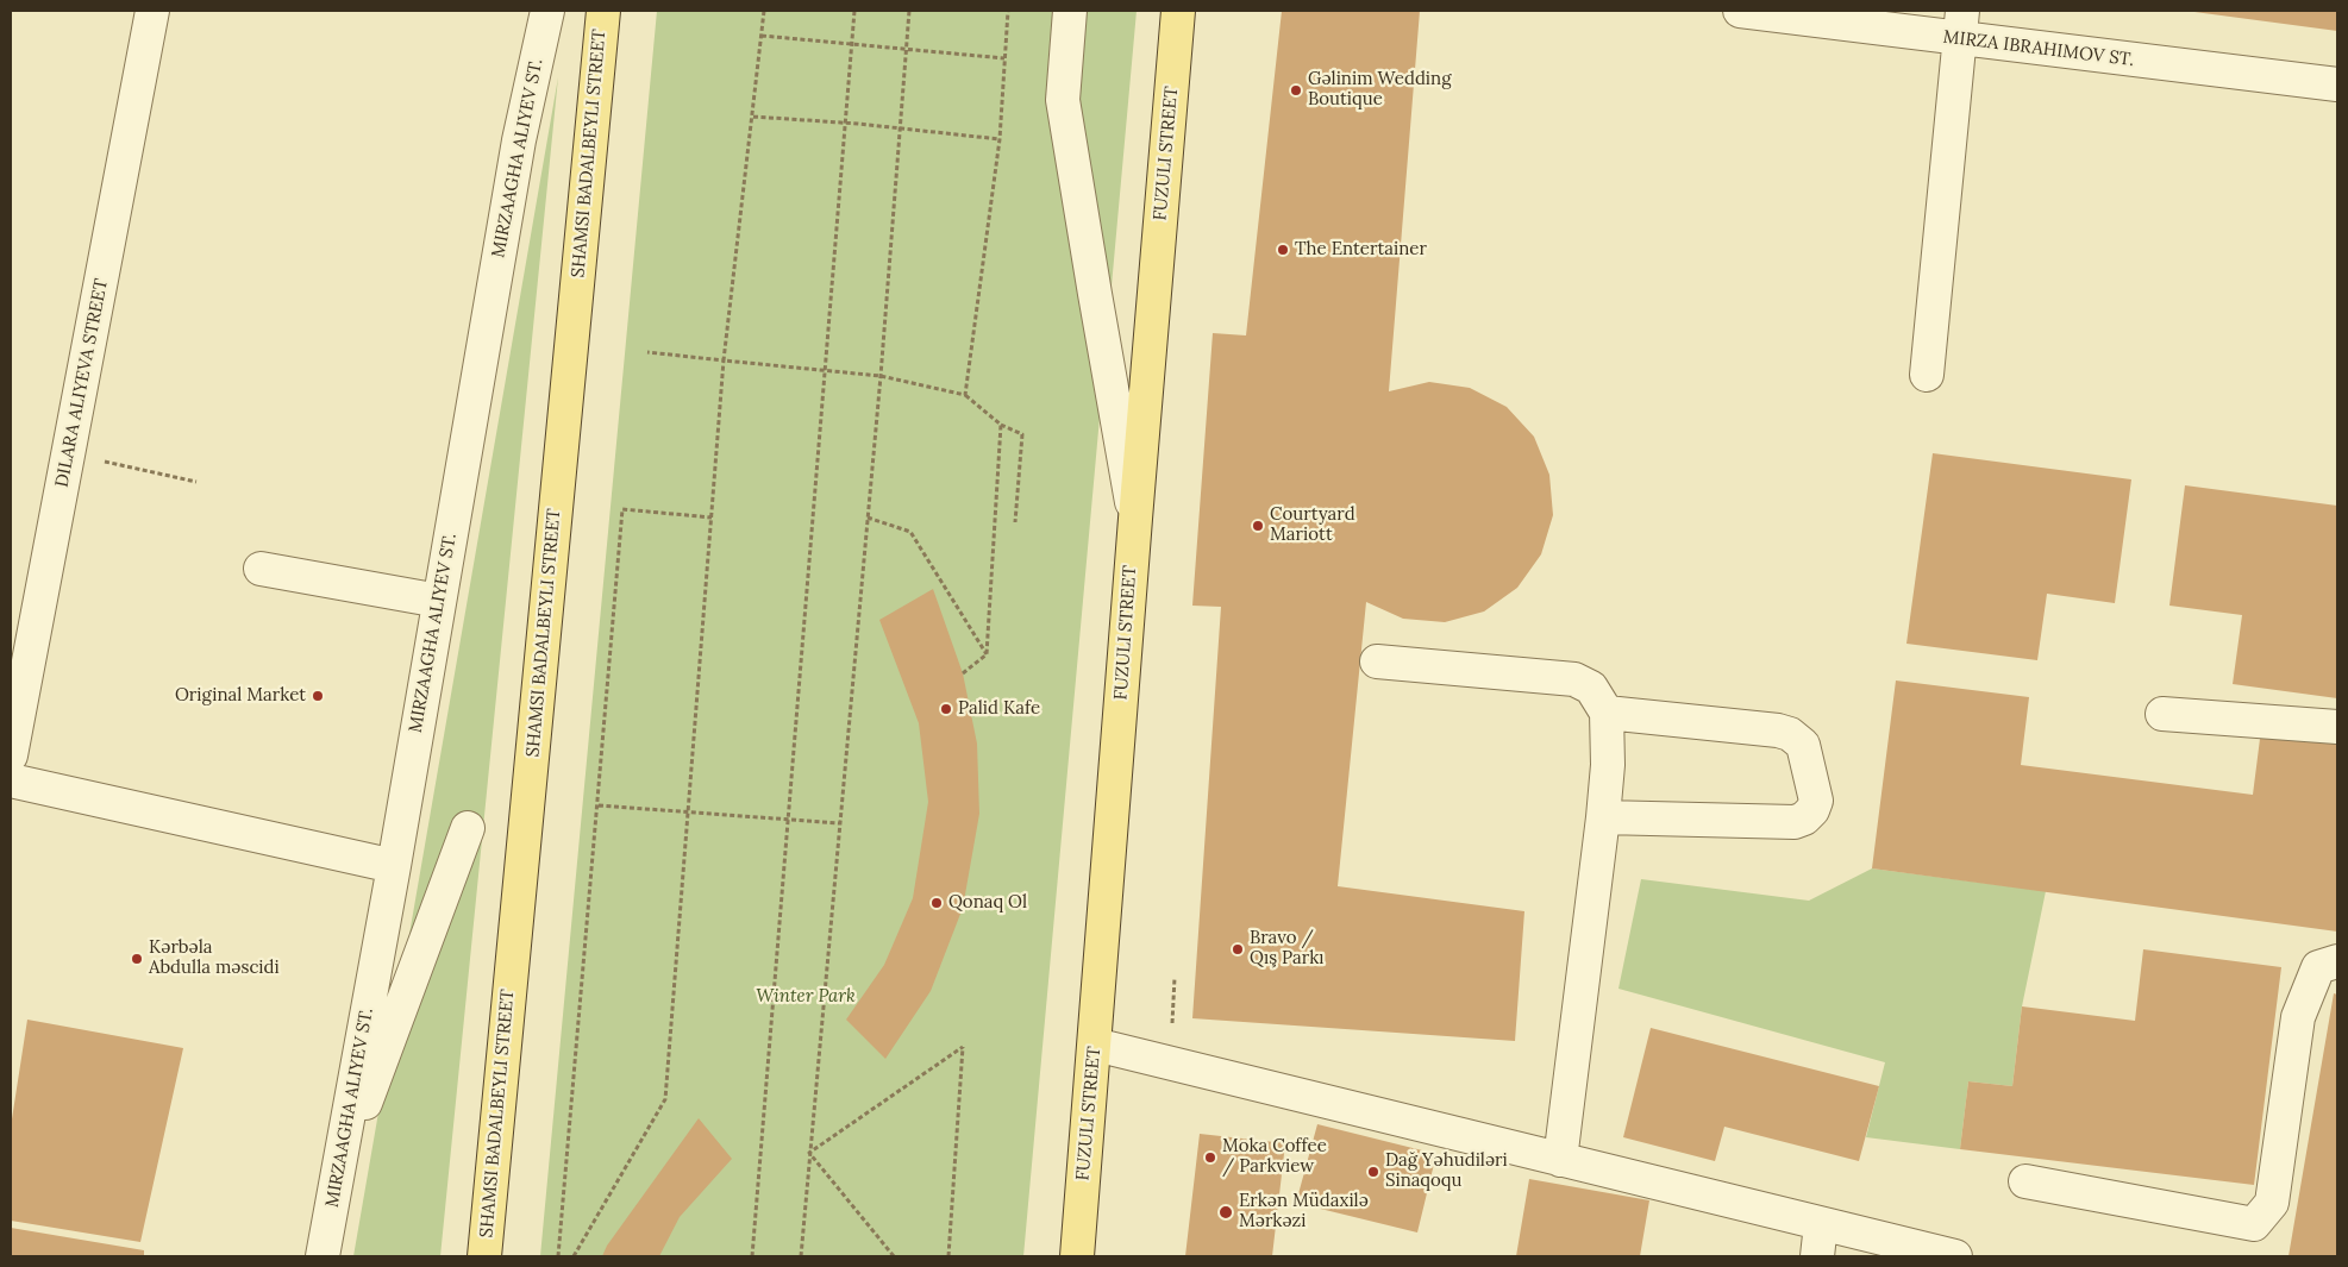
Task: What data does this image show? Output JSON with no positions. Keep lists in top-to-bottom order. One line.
{"streets":{"main road":["SHAMSI BADALBEYLI STREET","FUZULI STREET"],"street":["MIRZA IBRAHIMOV ST.","MIRZAAGHA ALIYEV ST.","DILARA ALIYEVA STREET"]},"parks":["Winter Park"],"places":["Gəlinim Wedding Boutique","The Entertainer","Courtyard Mariott","Original Market","Palid Kafe","Qonaq Ol","Bravo / Qış Parkı","Kərbəla Abdulla məscidi","Moka Coffee / Parkview","Dağ Yəhudiləri Sinaqoqu","Erkən Müdaxilə Mərkəzi"]}
